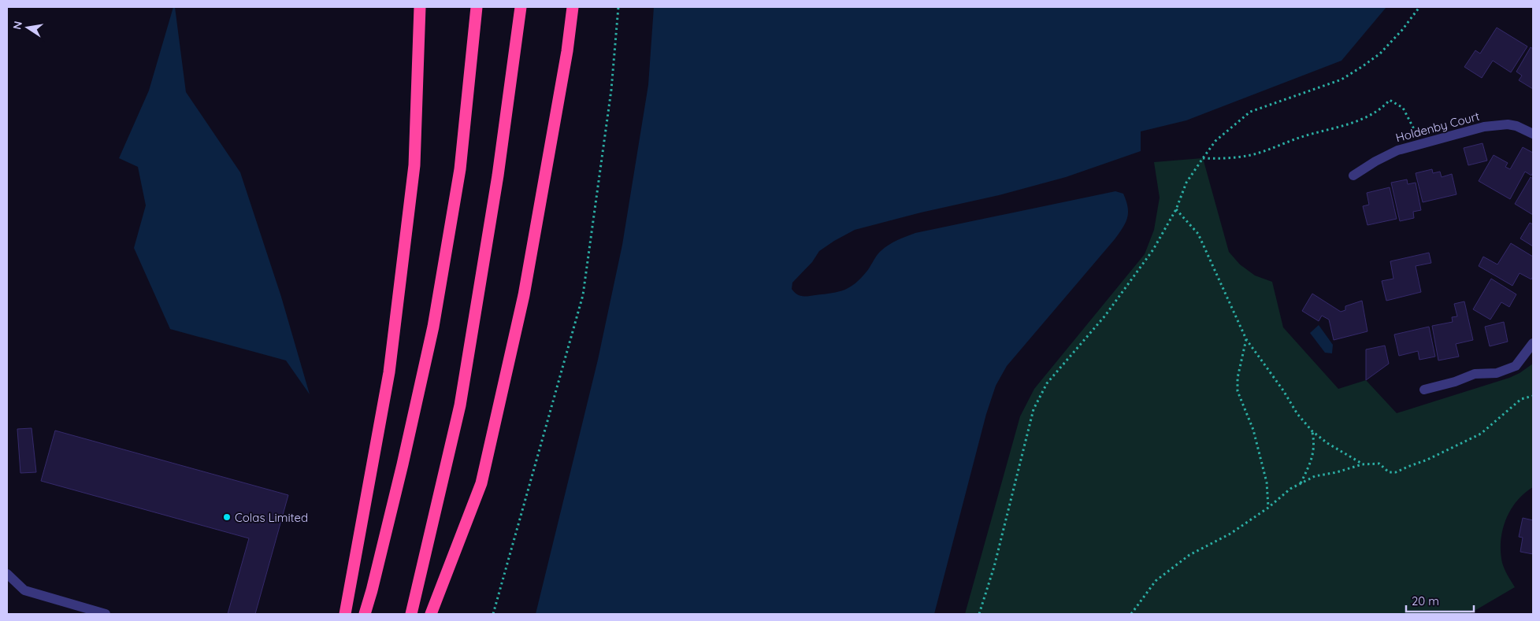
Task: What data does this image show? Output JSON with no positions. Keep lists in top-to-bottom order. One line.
{"streets":{"street":["Holdenby Court"]},"places":["Colas Limited"],"scale_bar":"20 m","north":"left"}
